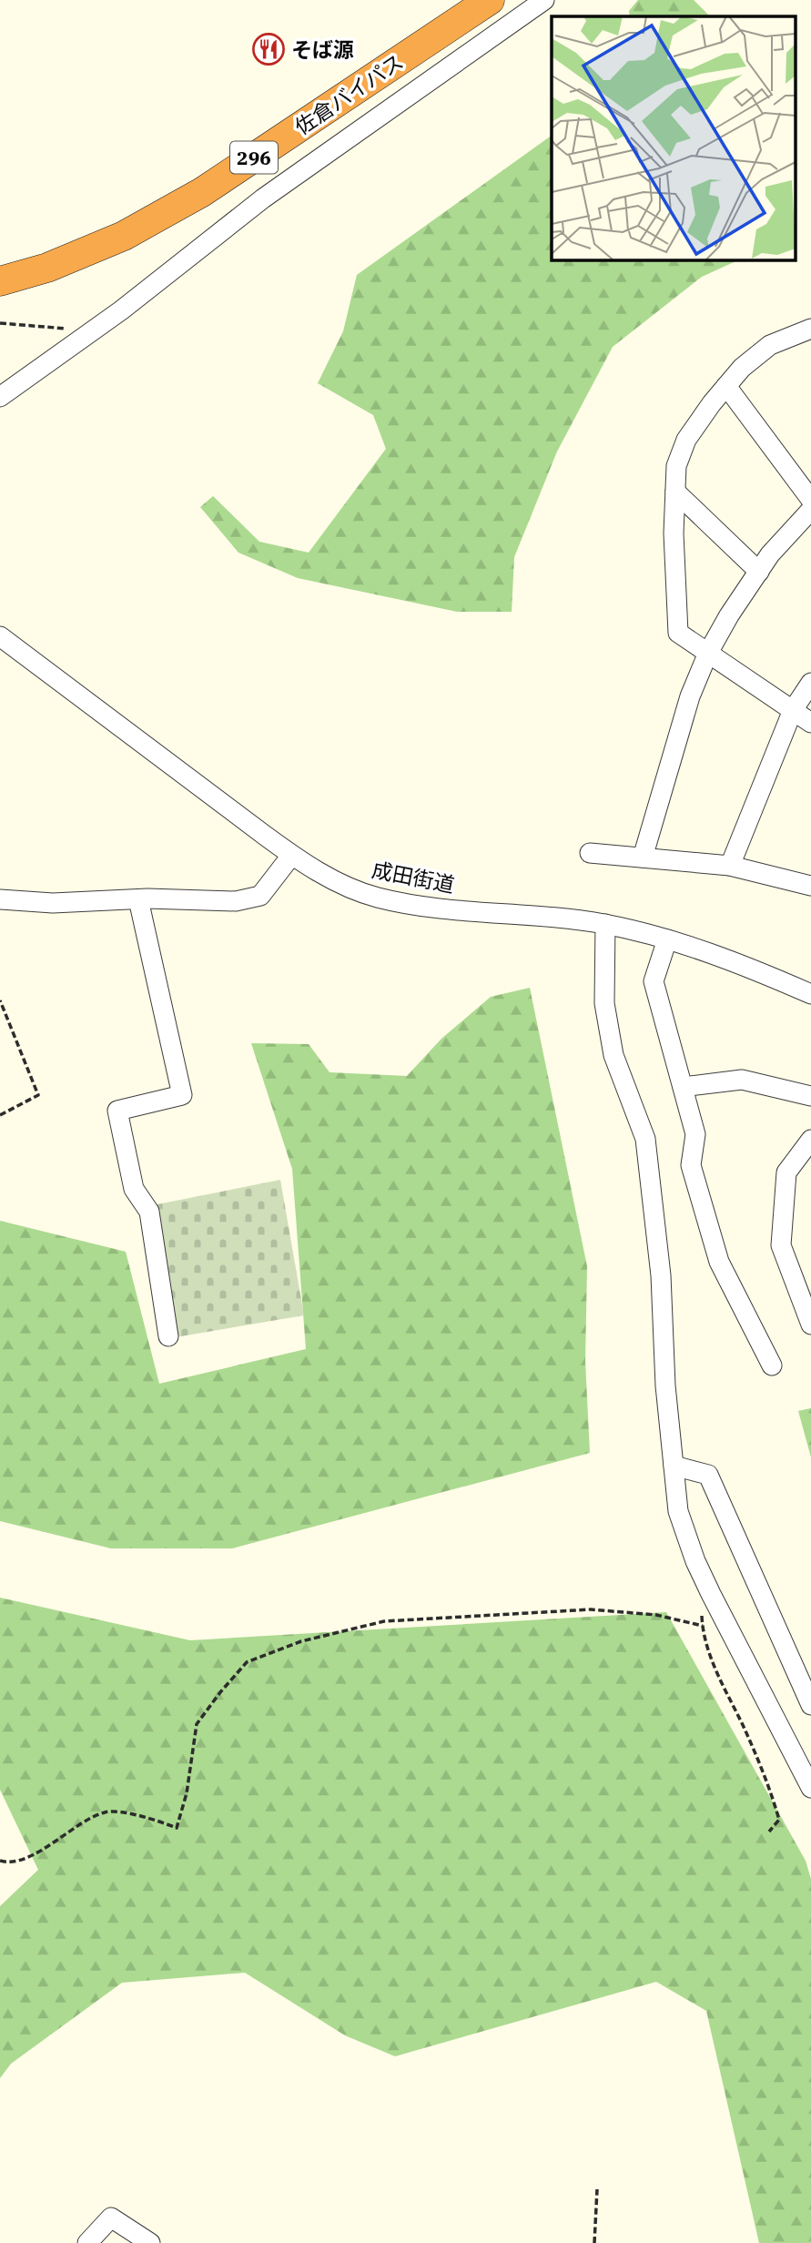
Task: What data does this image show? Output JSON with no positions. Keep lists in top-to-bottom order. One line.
{"streets":{"highway":["佐倉バイパス","296"],"street":["成田街道"]},"places":{"restaurant":["そば源"]}}
